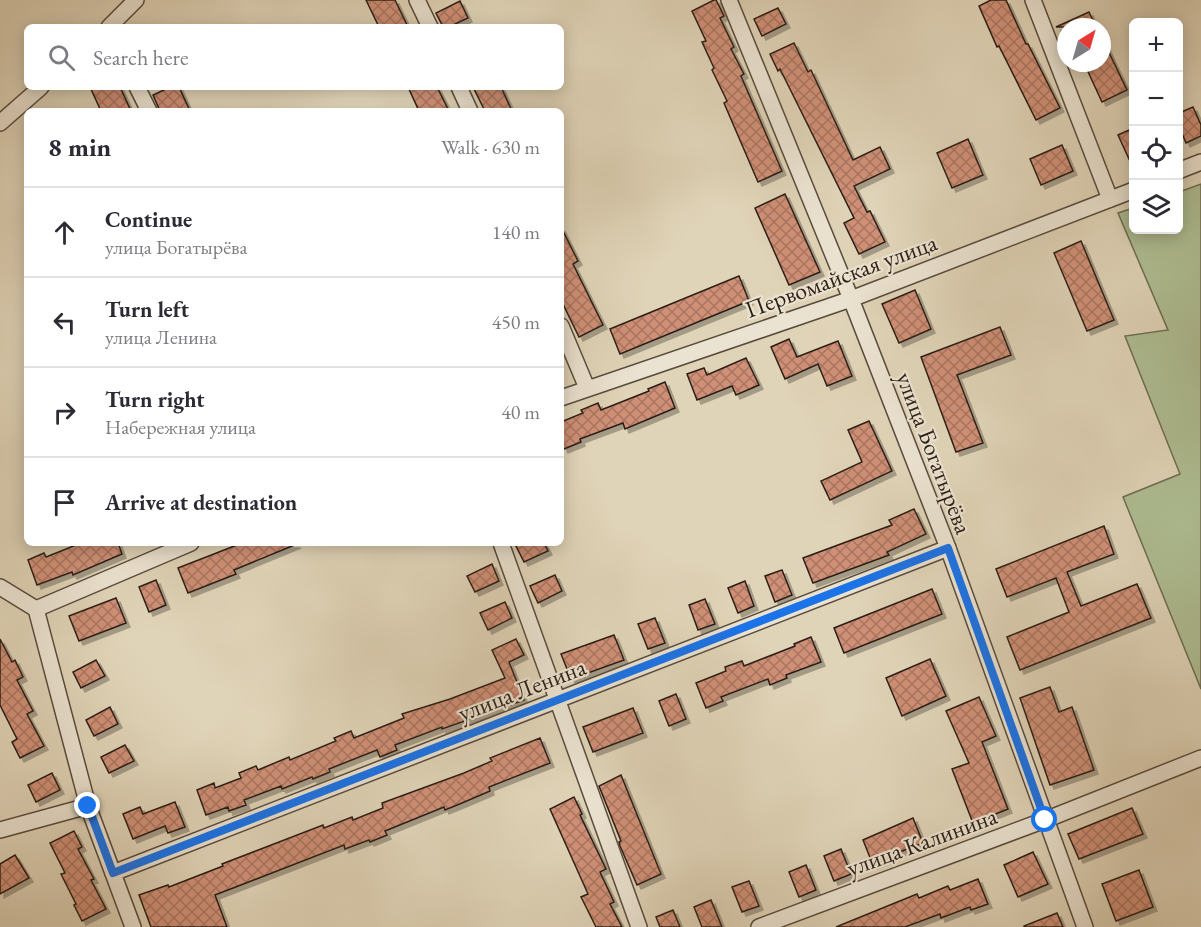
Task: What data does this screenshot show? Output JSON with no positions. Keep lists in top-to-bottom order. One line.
{"streets":{"street":["Первомайская улица","улица Богатырёва","улица Ленина","улица Калинина"]},"crossings":[["Первомайская улица","улица Богатырёва"],["улица Богатырёва","улица Ленина"],["улица Богатырёва","улица Калинина"]],"north":"top right","page":{"map_buttons":["+","−"],"search":"Search here","heading":["8 min","Walk · 630 m"],"list":[["Continue","улица Богатырёва","140 m"],["Turn left","улица Ленина","450 m"],["Turn right","Набережная улица","40 m"],"Arrive at destination"]}}
